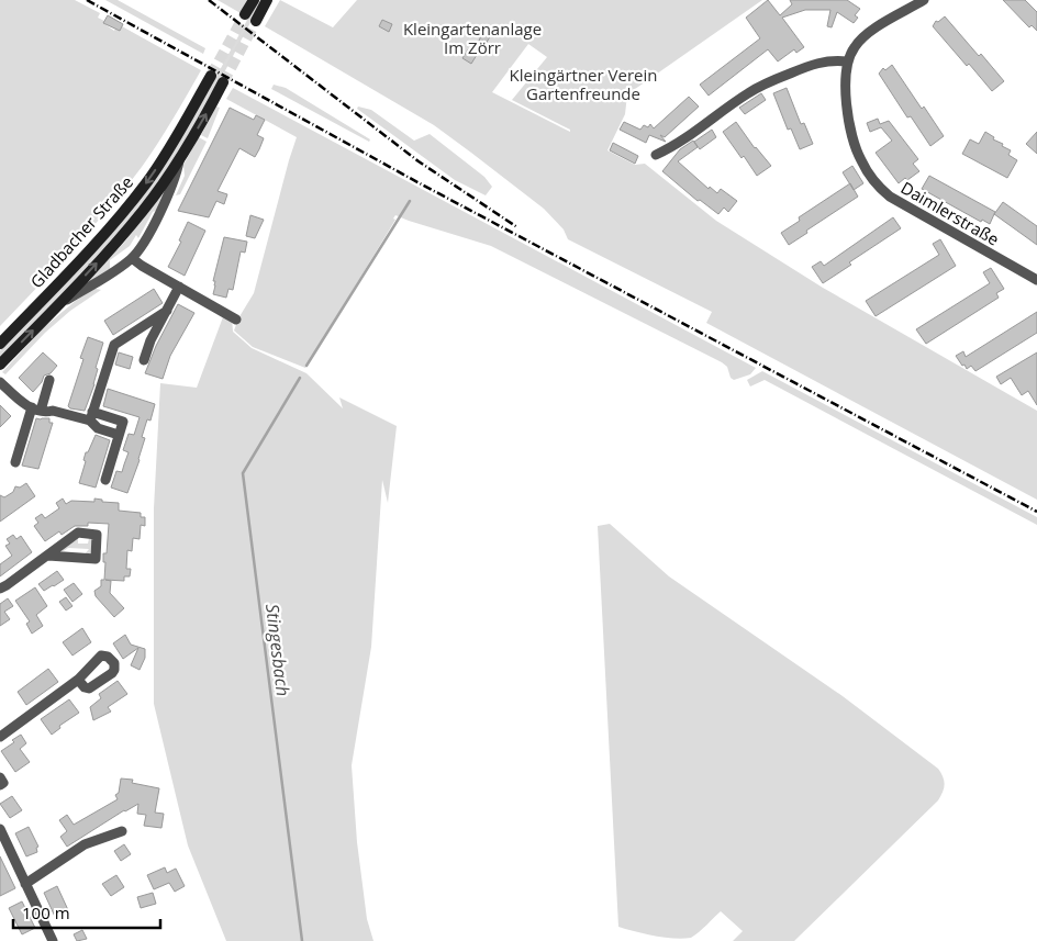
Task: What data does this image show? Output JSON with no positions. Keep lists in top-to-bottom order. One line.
{"streets":{"main road":["Gladbacher Straße"],"street":["Daimlerstraße"]},"water":["Stingesbach"],"parks":["Kleingartenanlage Im Zörr","Kleingärtner Verein Gartenfreunde"],"scale_bar":"100 m"}
